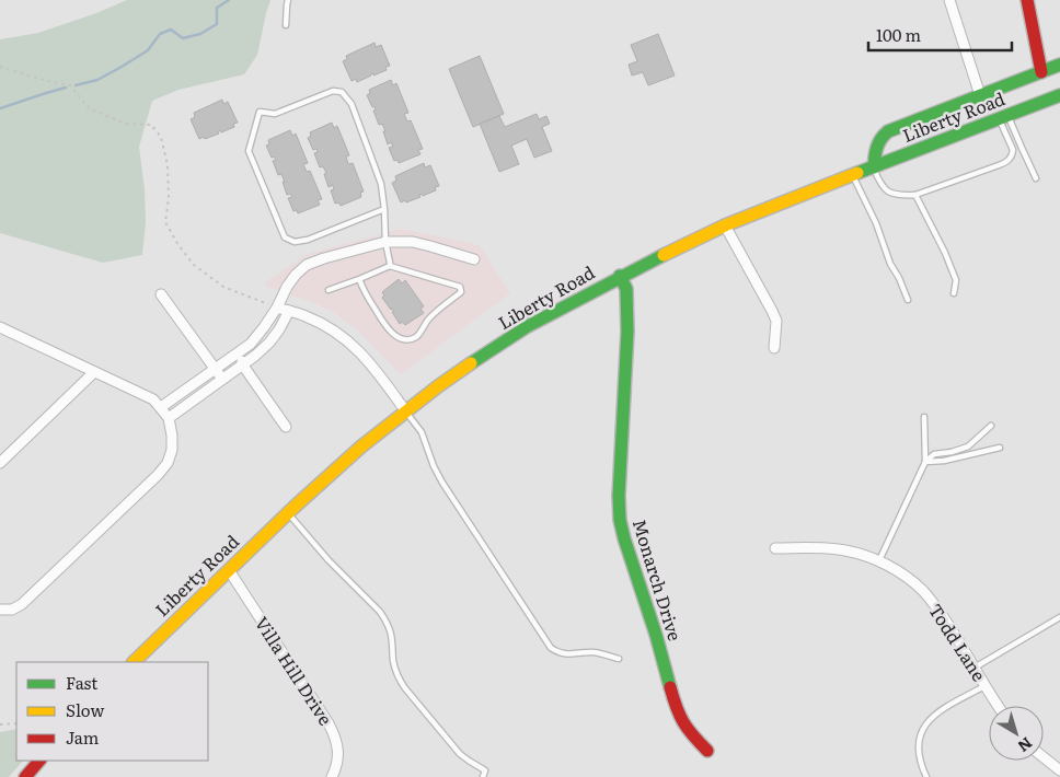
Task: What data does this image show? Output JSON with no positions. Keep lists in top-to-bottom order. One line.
{"streets":{"main road":["Liberty Road","Monarch Drive"],"street":["Todd Lane","Villa Hill Drive"]},"crossings":[["Liberty Road","Monarch Drive"],["Liberty Road","Villa Hill Drive"]],"legend":["Fast","Slow","Jam"],"scale_bar":"100 m","north":"bottom right"}
